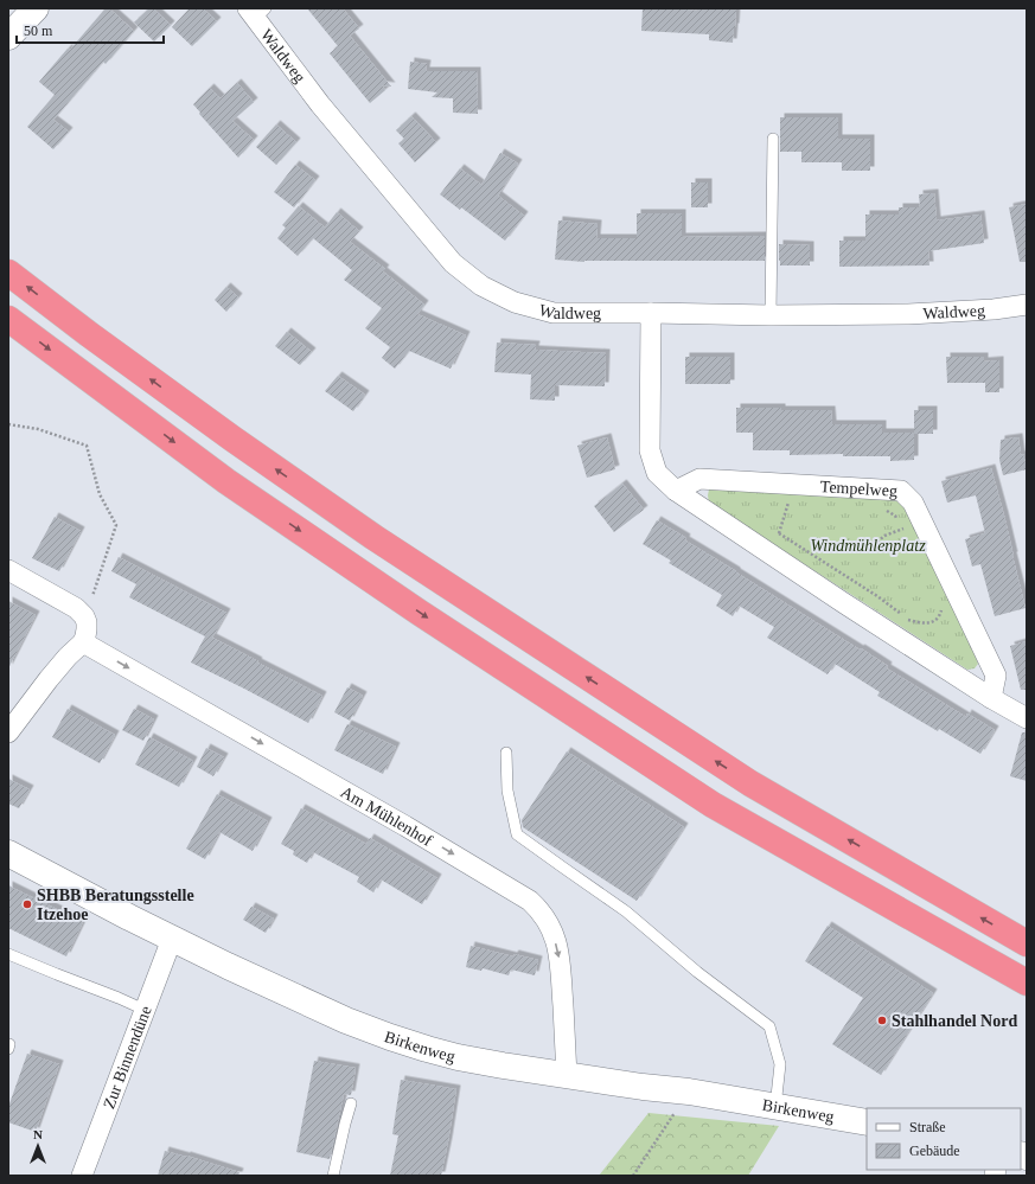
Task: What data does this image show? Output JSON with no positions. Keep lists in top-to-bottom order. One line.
{"streets":{"street":["Waldweg","Tempelweg","Am Mühlenhof","Birkenweg","Zur Binnendüne"]},"crossings":[["Am Mühlenhof","Birkenweg"],["Birkenweg","Zur Binnendüne"]],"one_way":["Am Mühlenhof"],"parks":["Windmühlenplatz"],"places":["SHBB Beratungsstelle Itzehoe","Stahlhandel Nord"],"legend":["Straße","Gebäude"],"scale_bar":"50 m","north":"top"}
